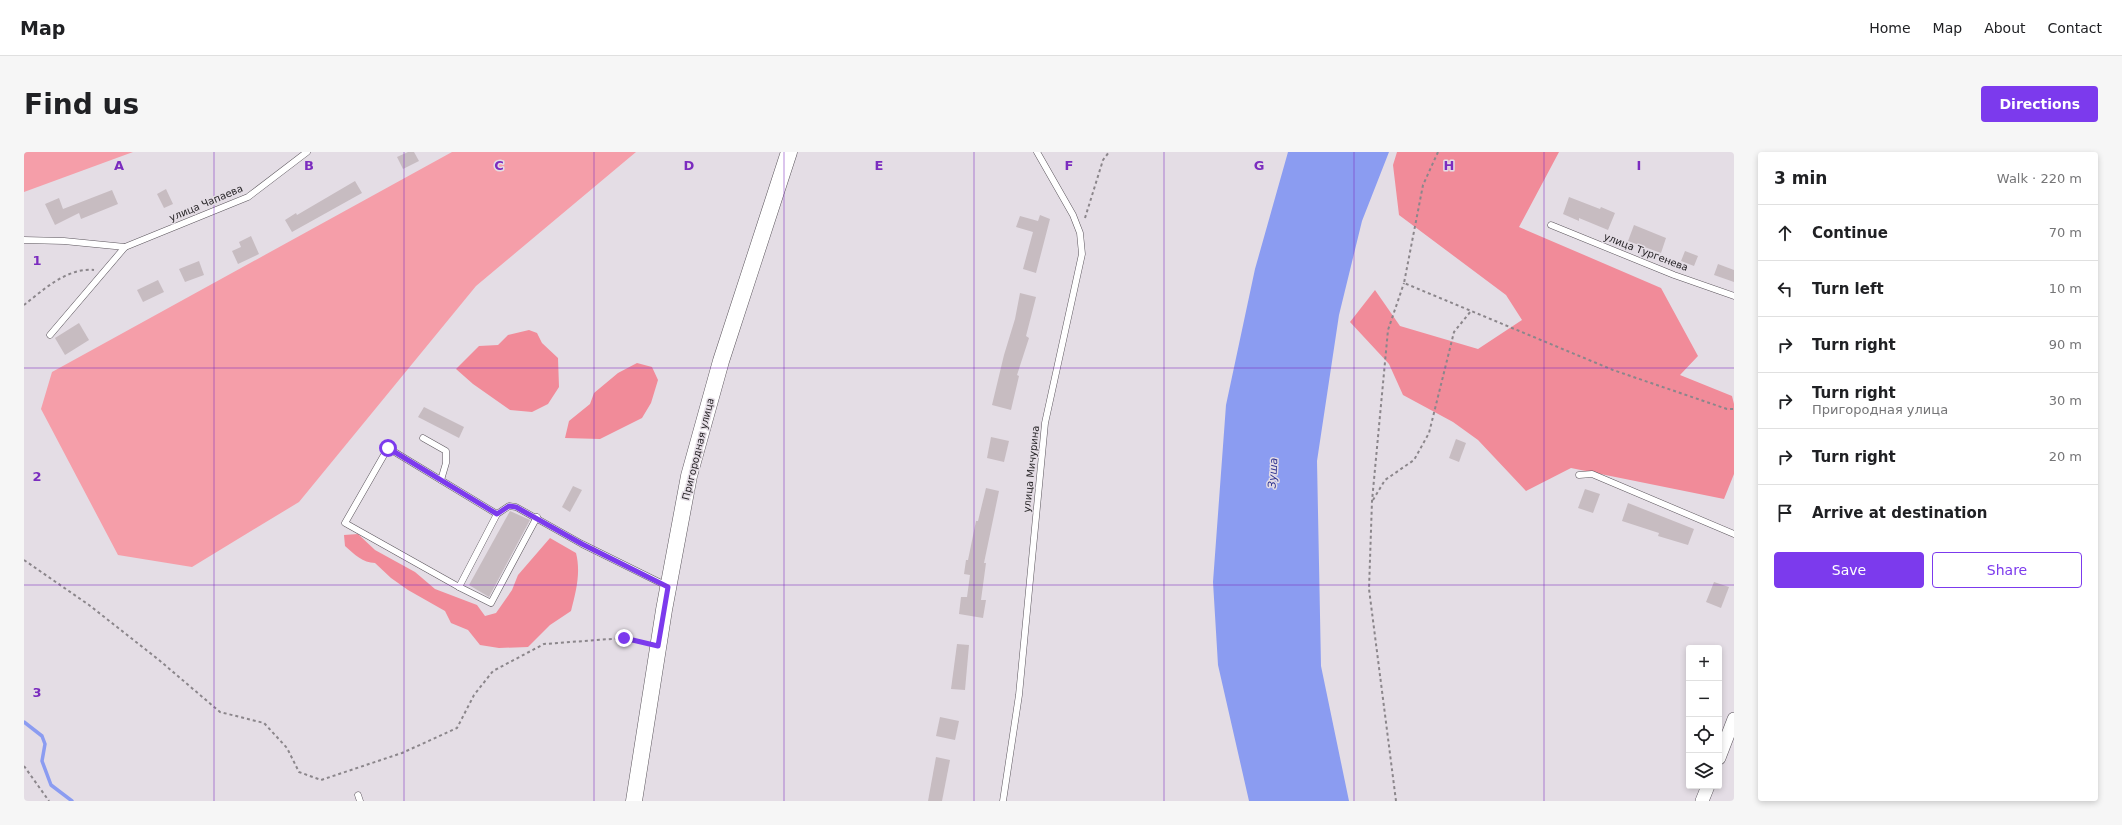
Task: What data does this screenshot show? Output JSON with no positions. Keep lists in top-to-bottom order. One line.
{"streets":{"street":["Пригородная улица"],"lane":["улица Чапаева","улица Тургенева","улица Мичурина"]},"water":["Зуша"],"page":{"header":"Map","nav":["Home","Map","About","Contact"],"buttons":["Directions",["Save","Share"]],"title":"Find us","heading":["3 min","Walk · 220 m"],"list":[["Continue","70 m"],["Turn left","10 m"],["Turn right","90 m"],["Turn right","Пригородная улица","30 m"],["Turn right","20 m"],"Arrive at destination"],"map_buttons":["+","−"]},"grid":{"columns":["A","B","C","D","E","F","G","H","I"],"rows":["1","2","3"]}}
